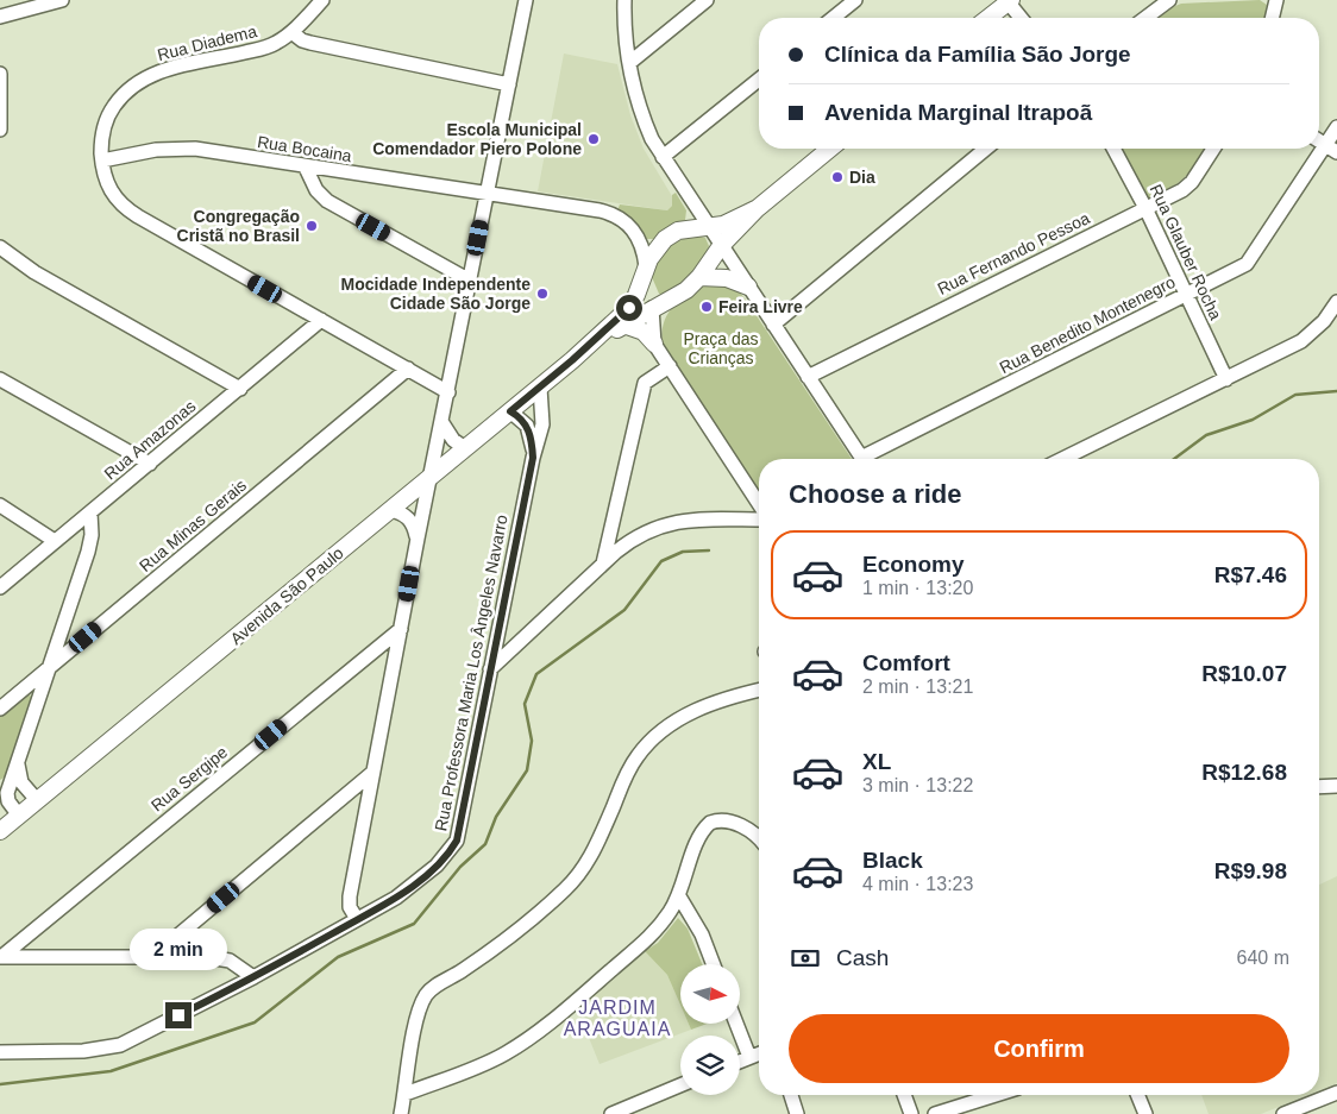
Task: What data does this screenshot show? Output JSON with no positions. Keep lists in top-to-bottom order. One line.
{"streets":{"main road":["Avenida São Paulo"],"street":["Rua Diadema","Rua Bocaina","Rua Glauber Rocha","Rua Fernando Pessoa","Rua Benedito Montenegro","Rua Amazonas","Rua Minas Gerais","Rua Professora Maria Los Ângeles Navarro","Rua Sergipe"]},"crossings":[["Rua Diadema","Rua Bocaina"],["Rua Diadema","Rua Amazonas"],["Rua Diadema","Rua Minas Gerais"],["Rua Bocaina","Avenida São Paulo"],["Rua Glauber Rocha","Rua Fernando Pessoa"],["Rua Glauber Rocha","Rua Benedito Montenegro"],["Avenida São Paulo","Rua Professora Maria Los Ângeles Navarro"]],"districts":["JARDIM ARAGUAIA"],"parks":["Praça das Crianças"],"places":["Escola Municipal Comendador Piero Polone","Dia","Congregação Cristã no Brasil","Mocidade Independente Cidade São Jorge","Feira Livre"],"north":"right","page":{"banner":["Clínica da Família São Jorge","Avenida Marginal Itrapoã"],"heading":"Choose a ride","list":[{"name":"Economy","note":"1 min · 13:20","value":"R$7.46"},{"name":"Comfort","note":"2 min · 13:21","value":"R$10.07"},{"name":"XL","note":"3 min · 13:22","value":"R$12.68"},{"name":"Black","note":"4 min · 13:23","value":"R$9.98"}],"pay":["Cash","640 m"],"bubble":"2 min","buttons":"Confirm"}}
